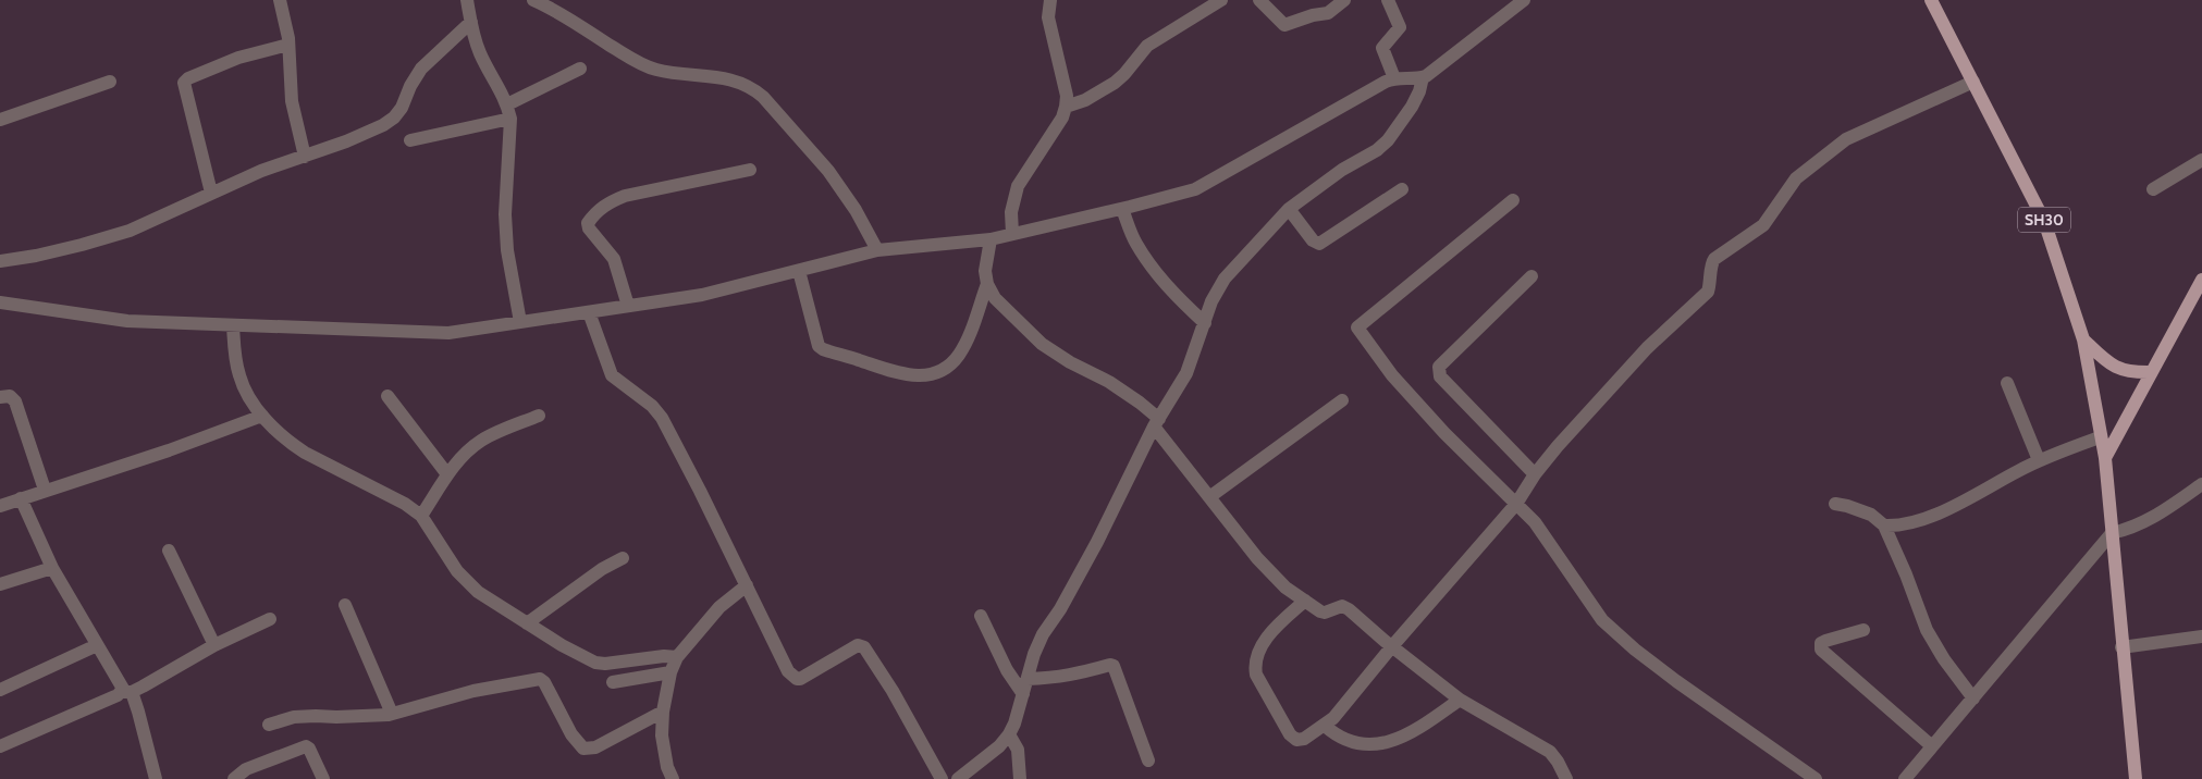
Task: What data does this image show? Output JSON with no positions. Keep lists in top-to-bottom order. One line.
{"streets":{"main road":["SH30"]}}
